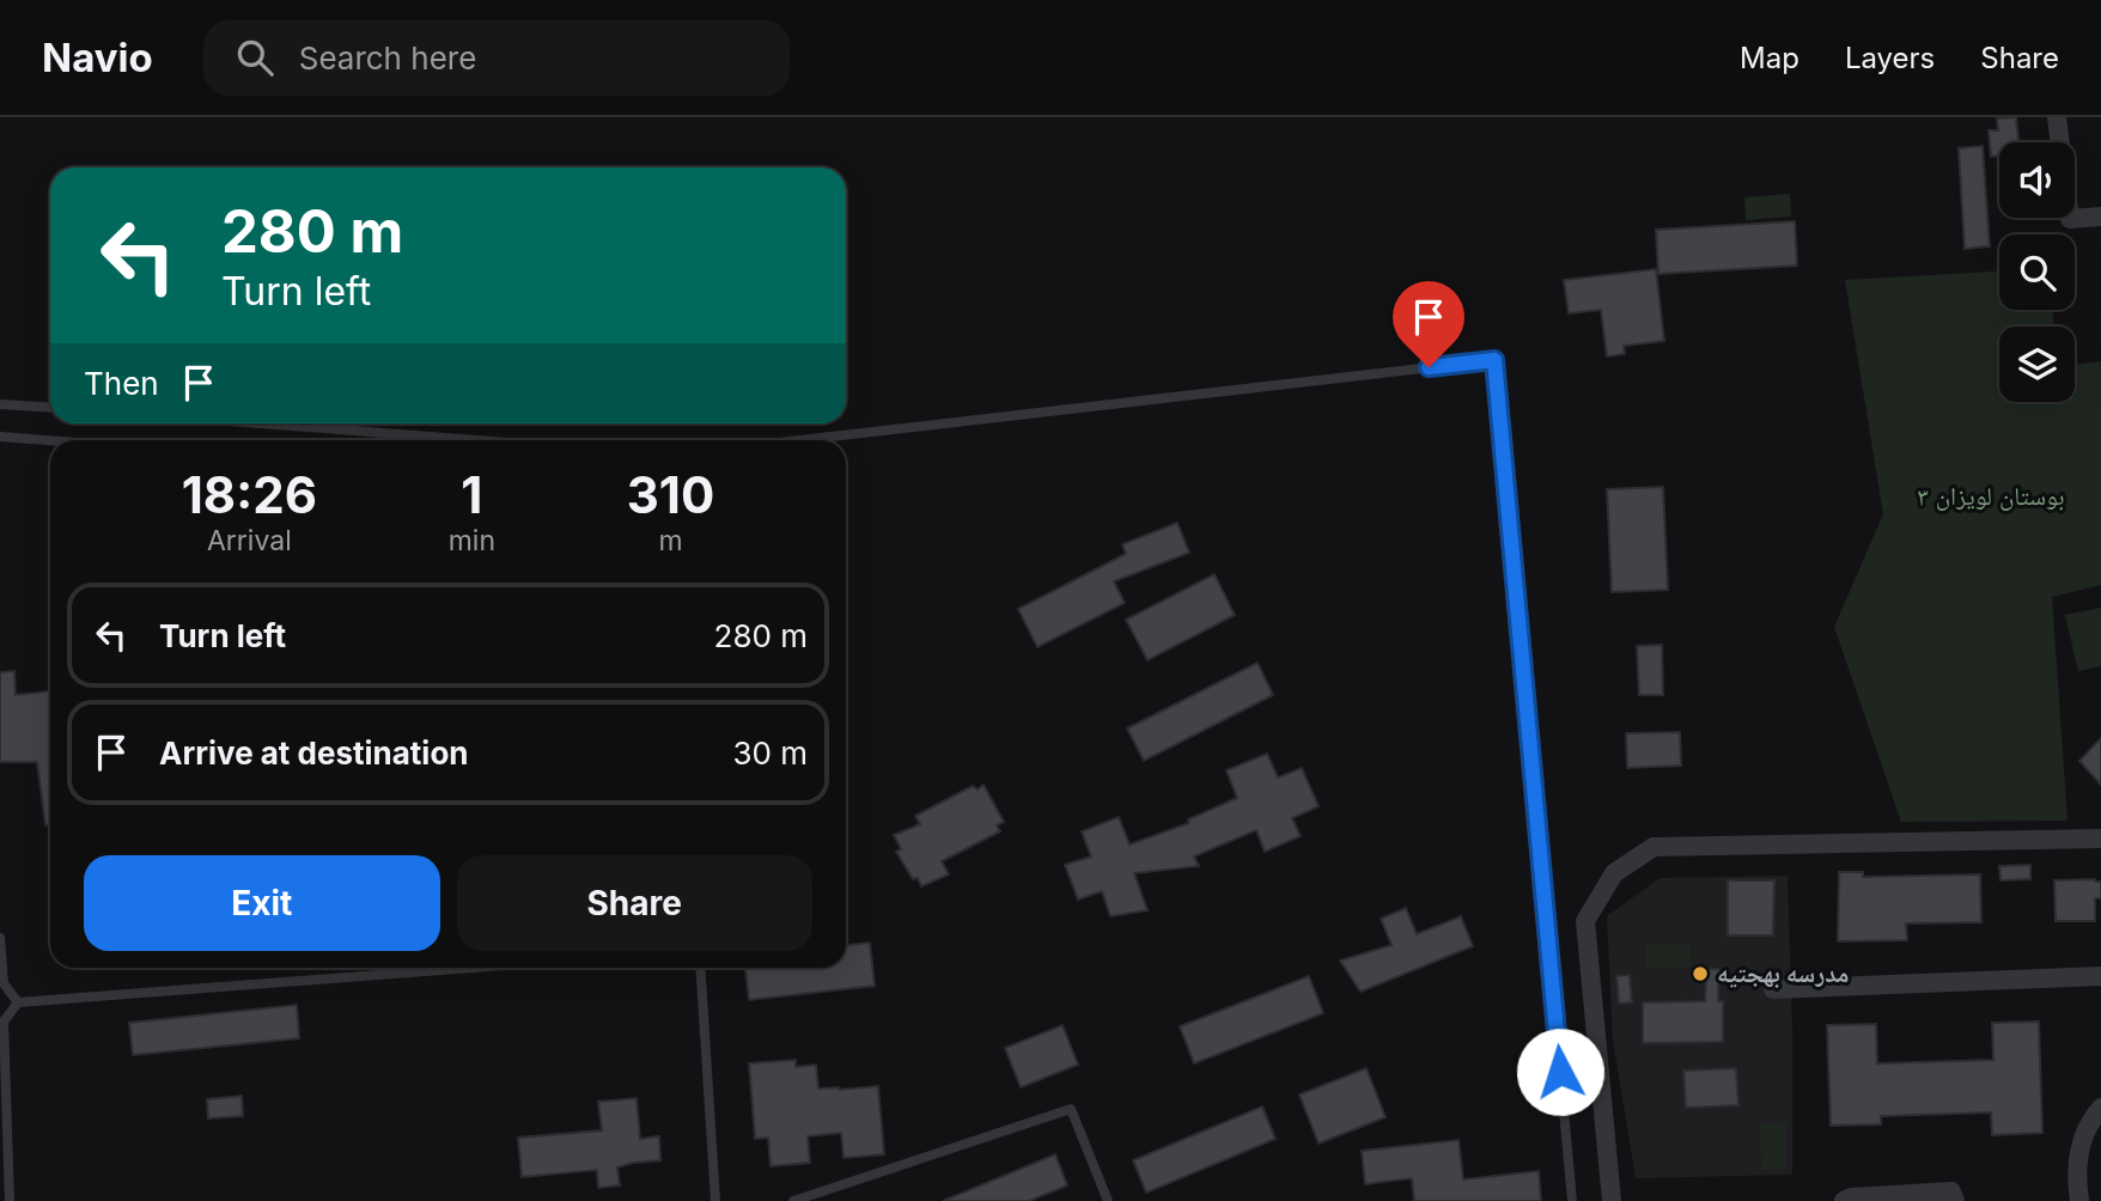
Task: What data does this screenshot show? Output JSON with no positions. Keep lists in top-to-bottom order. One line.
{"parks":["بوستان لویزان ۳"],"places":["مدرسه بهجتیه"],"page":{"header":"Navio","search":"Search here","nav":["Map","Layers","Share"],"turn":["280 m","Turn left"],"then":"Then","eta":["18:26","Arrival","1","min","310","m"],"list":[{"name":"Turn left","value":"280 m"},{"name":"Arrive at destination","value":"30 m"}],"buttons":["Exit","Share"]}}
